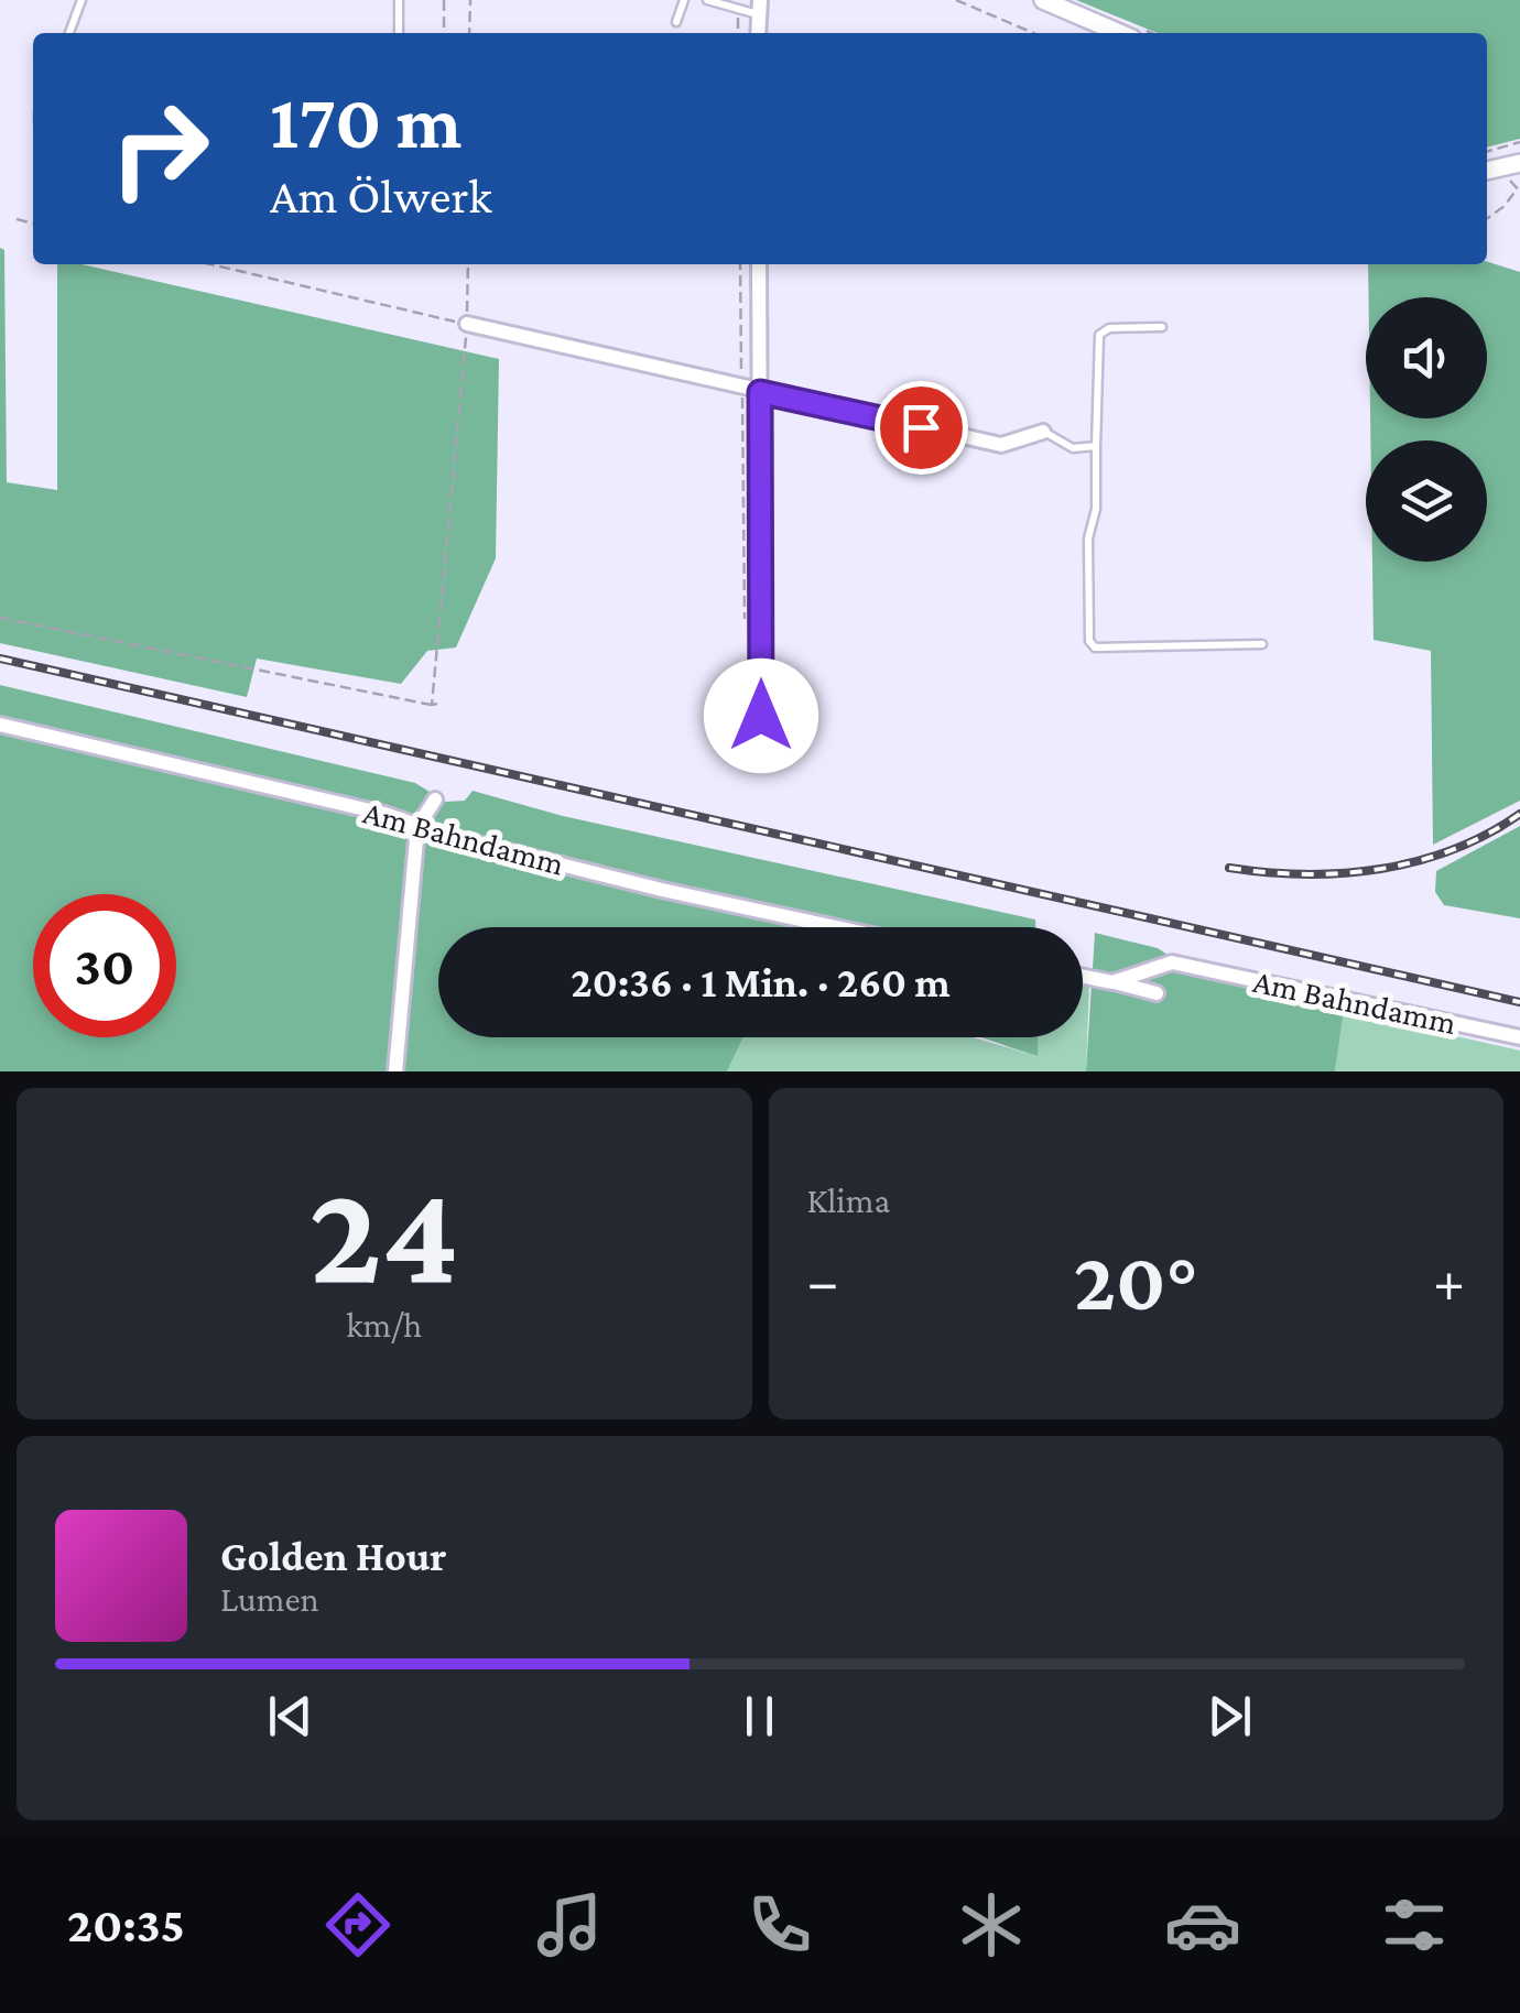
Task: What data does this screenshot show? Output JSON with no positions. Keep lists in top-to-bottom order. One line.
{"streets":{"street":["Am Bahndamm"]},"page":{"turn":["170 m","Am Ölwerk"],"limit":"30","trip":"20:36 · 1 Min. · 260 m","tile":[["24","km/h"],"Klima"],"heat":["−","20°","+"],"song":["Golden Hour","Lumen"],"tabs":"20:35"}}
